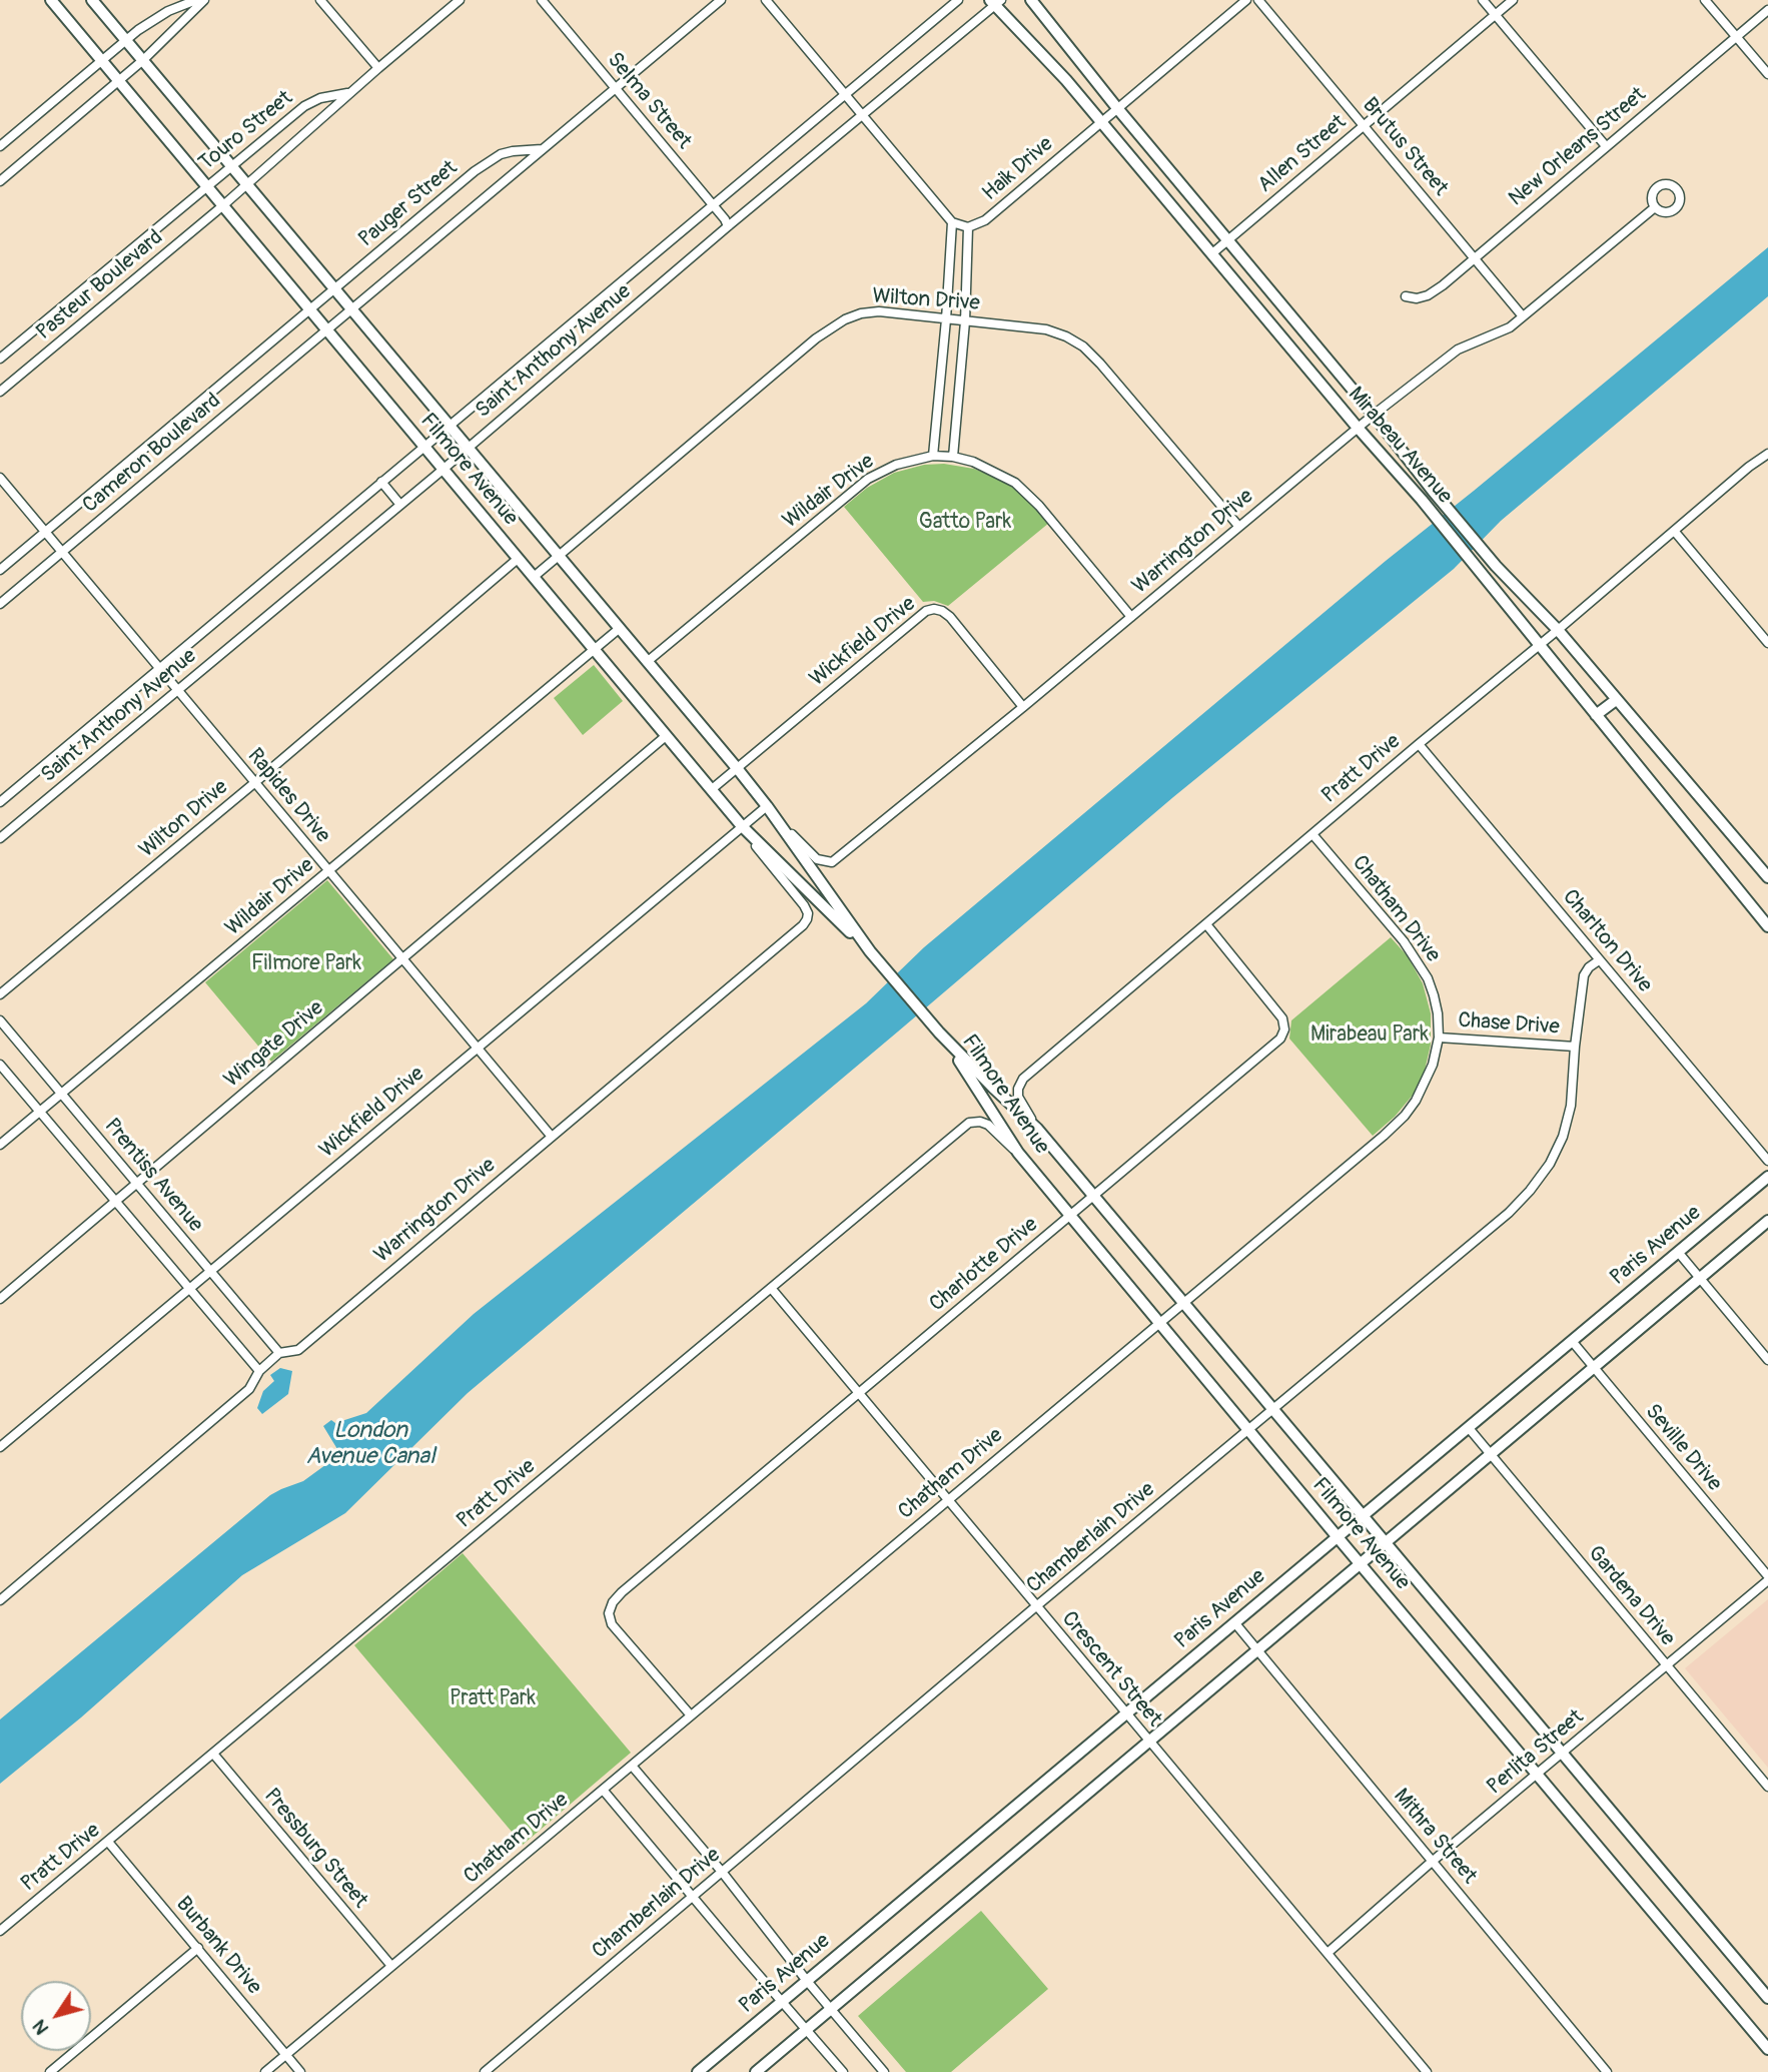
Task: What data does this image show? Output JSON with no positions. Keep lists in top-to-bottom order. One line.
{"streets":{"street":["Selma Street","Touro Street","Brutus Street","New Orleans Street","Allen Street","Haik Drive","Pauger Street","Pasteur Boulevard","Wilton Drive","Saint Anthony Avenue","Mirabeau Avenue","Cameron Boulevard","Filmore Avenue","Wildair Drive","Warrington Drive","Wickfield Drive","Pratt Drive","Rapides Drive","Chatham Drive","Charlton Drive","Chase Drive","Wingate Drive","Prentiss Avenue","Paris Avenue","Charlotte Drive","Seville Drive","Chamberlain Drive","Gardena Drive","Crescent Street","Perlita Street","Mithra Street","Pressburg Street","Burbank Drive"]},"crossings":[["Selma Street","Pauger Street"],["Selma Street","Saint Anthony Avenue"],["Touro Street","Pasteur Boulevard"],["Touro Street","Filmore Avenue"],["Brutus Street","New Orleans Street"],["Brutus Street","Allen Street"],["Brutus Street","Warrington Drive"],["Allen Street","Mirabeau Avenue"],["Haik Drive","Mirabeau Avenue"],["Pauger Street","Cameron Boulevard"],["Pauger Street","Filmore Avenue"],["Pasteur Boulevard","Filmore Avenue"],["Wilton Drive","Filmore Avenue"],["Wilton Drive","Warrington Drive"],["Wilton Drive","Rapides Drive"],["Saint Anthony Avenue","Mirabeau Avenue"],["Saint Anthony Avenue","Filmore Avenue"],["Saint Anthony Avenue","Rapides Drive"],["Mirabeau Avenue","Warrington Drive"],["Mirabeau Avenue","Pratt Drive"],["Cameron Boulevard","Filmore Avenue"],["Cameron Boulevard","Rapides Drive"],["Filmore Avenue","Wildair Drive"],["Filmore Avenue","Warrington Drive"],["Filmore Avenue","Wickfield Drive"],["Filmore Avenue","Pratt Drive"],["Filmore Avenue","Chatham Drive"],["Filmore Avenue","Wingate Drive"],["Filmore Avenue","Paris Avenue"],["Filmore Avenue","Charlotte Drive"],["Filmore Avenue","Chamberlain Drive"],["Filmore Avenue","Perlita Street"],["Wildair Drive","Warrington Drive"],["Wildair Drive","Rapides Drive"],["Wildair Drive","Prentiss Avenue"],["Warrington Drive","Wickfield Drive"],["Warrington Drive","Rapides Drive"],["Warrington Drive","Prentiss Avenue"],["Wickfield Drive","Rapides Drive"],["Wickfield Drive","Prentiss Avenue"],["Pratt Drive","Chatham Drive"],["Pratt Drive","Charlton Drive"],["Pratt Drive","Charlotte Drive"],["Pratt Drive","Crescent Street"],["Pratt Drive","Pressburg Street"],["Pratt Drive","Burbank Drive"],["Rapides Drive","Wingate Drive"],["Chatham Drive","Chase Drive"],["Chatham Drive","Charlotte Drive"],["Chatham Drive","Crescent Street"],["Chatham Drive","Pressburg Street"],["Chatham Drive","Burbank Drive"],["Charlton Drive","Chamberlain Drive"],["Chase Drive","Chamberlain Drive"],["Wingate Drive","Prentiss Avenue"],["Paris Avenue","Seville Drive"],["Paris Avenue","Gardena Drive"],["Paris Avenue","Crescent Street"],["Paris Avenue","Mithra Street"],["Charlotte Drive","Crescent Street"],["Seville Drive","Perlita Street"],["Chamberlain Drive","Crescent Street"],["Gardena Drive","Perlita Street"],["Crescent Street","Perlita Street"],["Perlita Street","Mithra Street"]],"water":["London Avenue Canal"],"parks":["Gatto Park","Filmore Park","Mirabeau Park","Pratt Park"],"north":"bottom left"}
